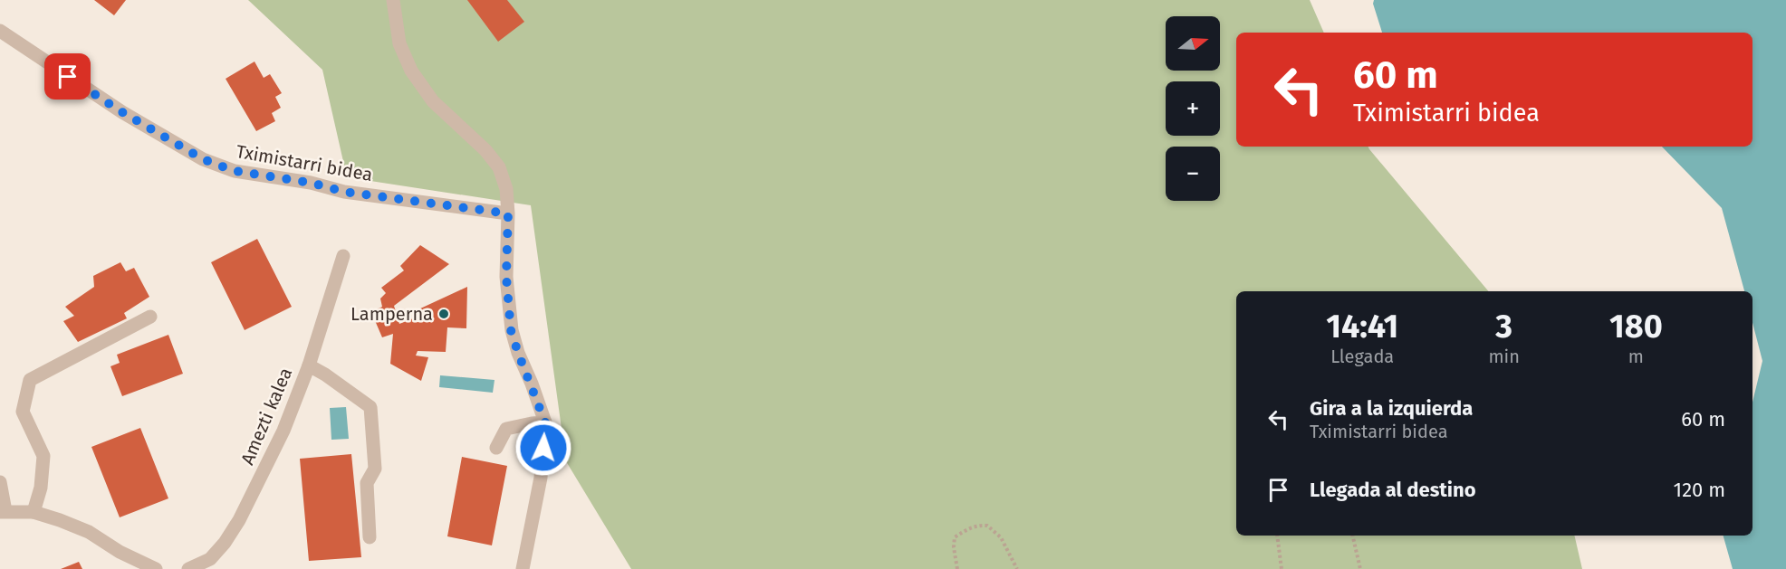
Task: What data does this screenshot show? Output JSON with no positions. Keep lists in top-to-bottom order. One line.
{"streets":{"street":["Tximistarri bidea","Amezti kalea"]},"places":["Lamperna"],"north":"right","page":{"map_buttons":["+","−"],"turn":["60 m","Tximistarri bidea"],"eta":["14:41","Llegada","3","min","180","m"],"list":[{"name":"Gira a la izquierda","note":"Tximistarri bidea","value":"60 m"},{"name":"Llegada al destino","value":"120 m"}]}}
